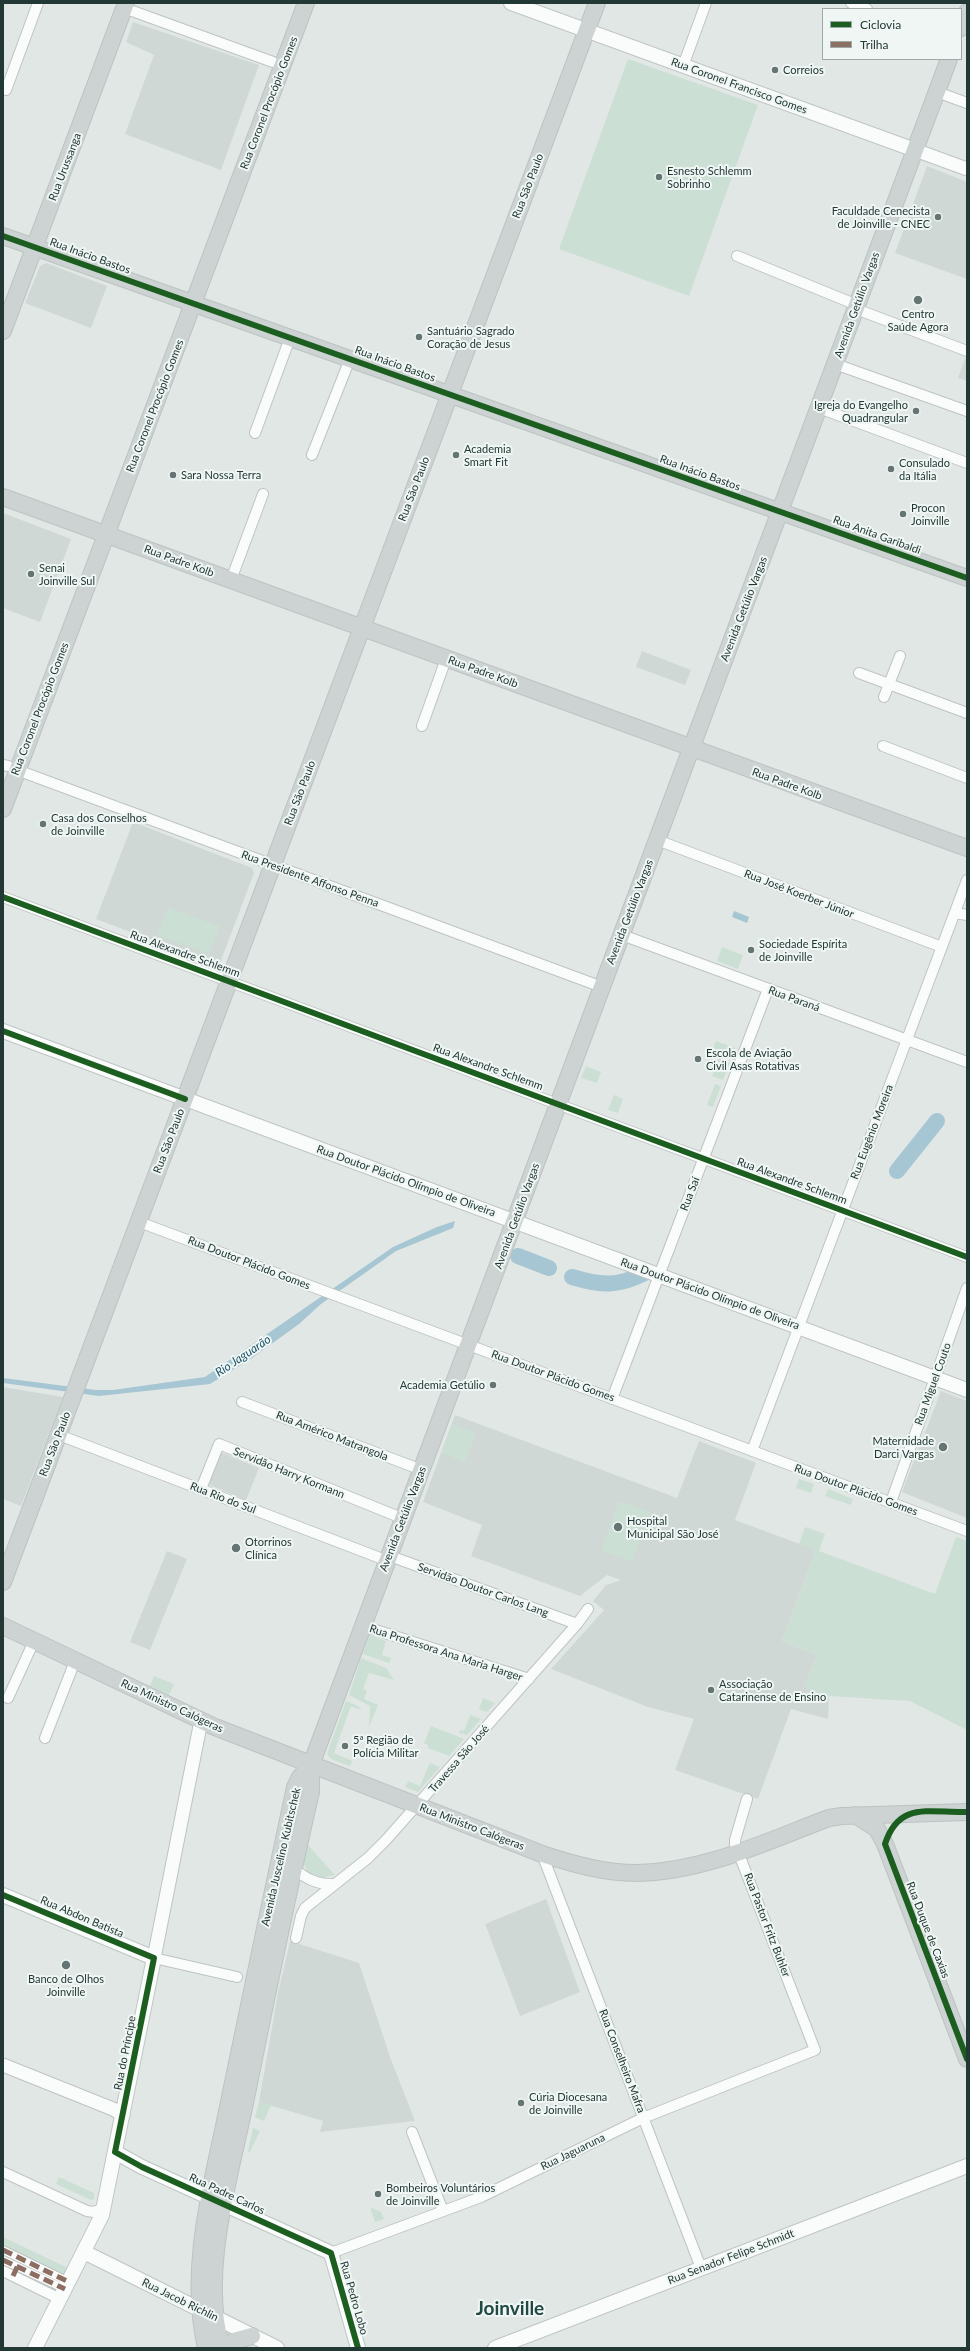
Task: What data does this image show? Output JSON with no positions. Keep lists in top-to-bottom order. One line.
{"streets":{"main road":["Rua Coronel Francisco Gomes","Rua Coronel Procópio Gomes","Rua Urussanga","Rua São Paulo","Rua Inácio Bastos","Avenida Getúlio Vargas","Rua Anita Garibaldi","Rua Padre Kolb","Rua Doutor Plácido Olímpio de Oliveira","Rua Ministro Calógeras","Avenida Juscelino Kubitschek","Rua Abdon Batista","Rua Duque de Caxias","Rua do Príncipe","Rua Padre Carlos","Rua Senador Felipe Schmidt","Rua Pedro Lobo","Rua Jacob Richlin"],"street":["Rua Presidente Affonso Penna","Rua José Koerber Júnior","Rua Alexandre Schlemm","Rua Paraná","Rua Eugênio Moreira","Rua Saí","Rua Doutor Plácido Gomes","Rua Miguel Couto","Rua Américo Matrangola","Servidão Harry Kormann","Rua Rio do Sul","Servidão Doutor Carlos Lang","Rua Professora Ana Maria Harger","Travessa São José","Rua Pastor Fritz Buhler","Rua Conselheiro Mafra","Rua Jaguaruna"]},"crossings":[["Rua Coronel Francisco Gomes","Rua São Paulo"],["Rua Coronel Francisco Gomes","Avenida Getúlio Vargas"],["Rua Coronel Procópio Gomes","Rua Inácio Bastos"],["Rua Coronel Procópio Gomes","Rua Padre Kolb"],["Rua Coronel Procópio Gomes","Rua Presidente Affonso Penna"],["Rua Urussanga","Rua Inácio Bastos"],["Rua São Paulo","Rua Inácio Bastos"],["Rua São Paulo","Rua Padre Kolb"],["Rua São Paulo","Rua Presidente Affonso Penna"],["Rua São Paulo","Rua Alexandre Schlemm"],["Rua São Paulo","Rua Doutor Plácido Olímpio de Oliveira"],["Rua São Paulo","Rua Doutor Plácido Gomes"],["Rua São Paulo","Rua Rio do Sul"],["Rua Inácio Bastos","Avenida Getúlio Vargas"],["Rua Inácio Bastos","Rua Anita Garibaldi"],["Avenida Getúlio Vargas","Rua Anita Garibaldi"],["Avenida Getúlio Vargas","Rua Padre Kolb"],["Avenida Getúlio Vargas","Rua Presidente Affonso Penna"],["Avenida Getúlio Vargas","Rua José Koerber Júnior"],["Avenida Getúlio Vargas","Rua Alexandre Schlemm"],["Avenida Getúlio Vargas","Rua Paraná"],["Avenida Getúlio Vargas","Rua Doutor Plácido Olímpio de Oliveira"],["Avenida Getúlio Vargas","Rua Doutor Plácido Gomes"],["Avenida Getúlio Vargas","Rua Américo Matrangola"],["Avenida Getúlio Vargas","Servidão Harry Kormann"],["Avenida Getúlio Vargas","Rua Rio do Sul"],["Avenida Getúlio Vargas","Servidão Doutor Carlos Lang"],["Avenida Getúlio Vargas","Rua Professora Ana Maria Harger"],["Avenida Getúlio Vargas","Rua Ministro Calógeras"],["Avenida Getúlio Vargas","Avenida Juscelino Kubitschek"],["Rua José Koerber Júnior","Rua Eugênio Moreira"],["Rua Alexandre Schlemm","Rua Eugênio Moreira"],["Rua Alexandre Schlemm","Rua Saí"],["Rua Paraná","Rua Eugênio Moreira"],["Rua Paraná","Rua Saí"],["Rua Eugênio Moreira","Rua Doutor Plácido Olímpio de Oliveira"],["Rua Eugênio Moreira","Rua Doutor Plácido Gomes"],["Rua Doutor Plácido Olímpio de Oliveira","Rua Saí"],["Rua Doutor Plácido Olímpio de Oliveira","Rua Miguel Couto"],["Rua Saí","Rua Doutor Plácido Gomes"],["Rua Doutor Plácido Gomes","Rua Miguel Couto"],["Servidão Harry Kormann","Rua Rio do Sul"],["Rua Rio do Sul","Servidão Doutor Carlos Lang"],["Servidão Doutor Carlos Lang","Travessa São José"],["Rua Professora Ana Maria Harger","Travessa São José"],["Rua Ministro Calógeras","Travessa São José"],["Rua Ministro Calógeras","Avenida Juscelino Kubitschek"],["Rua Ministro Calógeras","Rua Pastor Fritz Buhler"],["Rua Ministro Calógeras","Rua Duque de Caxias"],["Rua Ministro Calógeras","Rua do Príncipe"],["Rua Ministro Calógeras","Rua Conselheiro Mafra"],["Avenida Juscelino Kubitschek","Rua Padre Carlos"],["Avenida Juscelino Kubitschek","Rua Jacob Richlin"],["Rua Abdon Batista","Rua do Príncipe"],["Rua Pastor Fritz Buhler","Rua Jaguaruna"],["Rua do Príncipe","Rua Padre Carlos"],["Rua do Príncipe","Rua Jacob Richlin"],["Rua Conselheiro Mafra","Rua Jaguaruna"],["Rua Conselheiro Mafra","Rua Senador Felipe Schmidt"],["Rua Jaguaruna","Rua Padre Carlos"],["Rua Jaguaruna","Rua Pedro Lobo"],["Rua Padre Carlos","Rua Pedro Lobo"]],"districts":["Joinville"],"water":["Rio Jaguarão"],"places":["Correios","Esnesto Schlemm Sobrinho","Faculdade Cenecista de Joinville - CNEC","Centro Saúde Agora","Santuário Sagrado Coração de Jesus","Igreja do Evangelho Quadrangular","Academia Smart Fit","Consulado da Itália","Sara Nossa Terra","Procon Joinville","Senai Joinville Sul","Casa dos Conselhos de Joinville","Sociedade Espírita de Joinville","Escola de Aviação Civil Asas Rotativas","Academia Getúlio","Maternidade Darci Vargas","Hospital Municipal São José","Otorrinos Clínica","Associação Catarinense de Ensino","5ª Região de Polícia Militar","Banco de Olhos Joinville","Cúria Diocesana de Joinville","Bombeiros Voluntários de Joinville"],"legend":["Ciclovia","Trilha"]}
